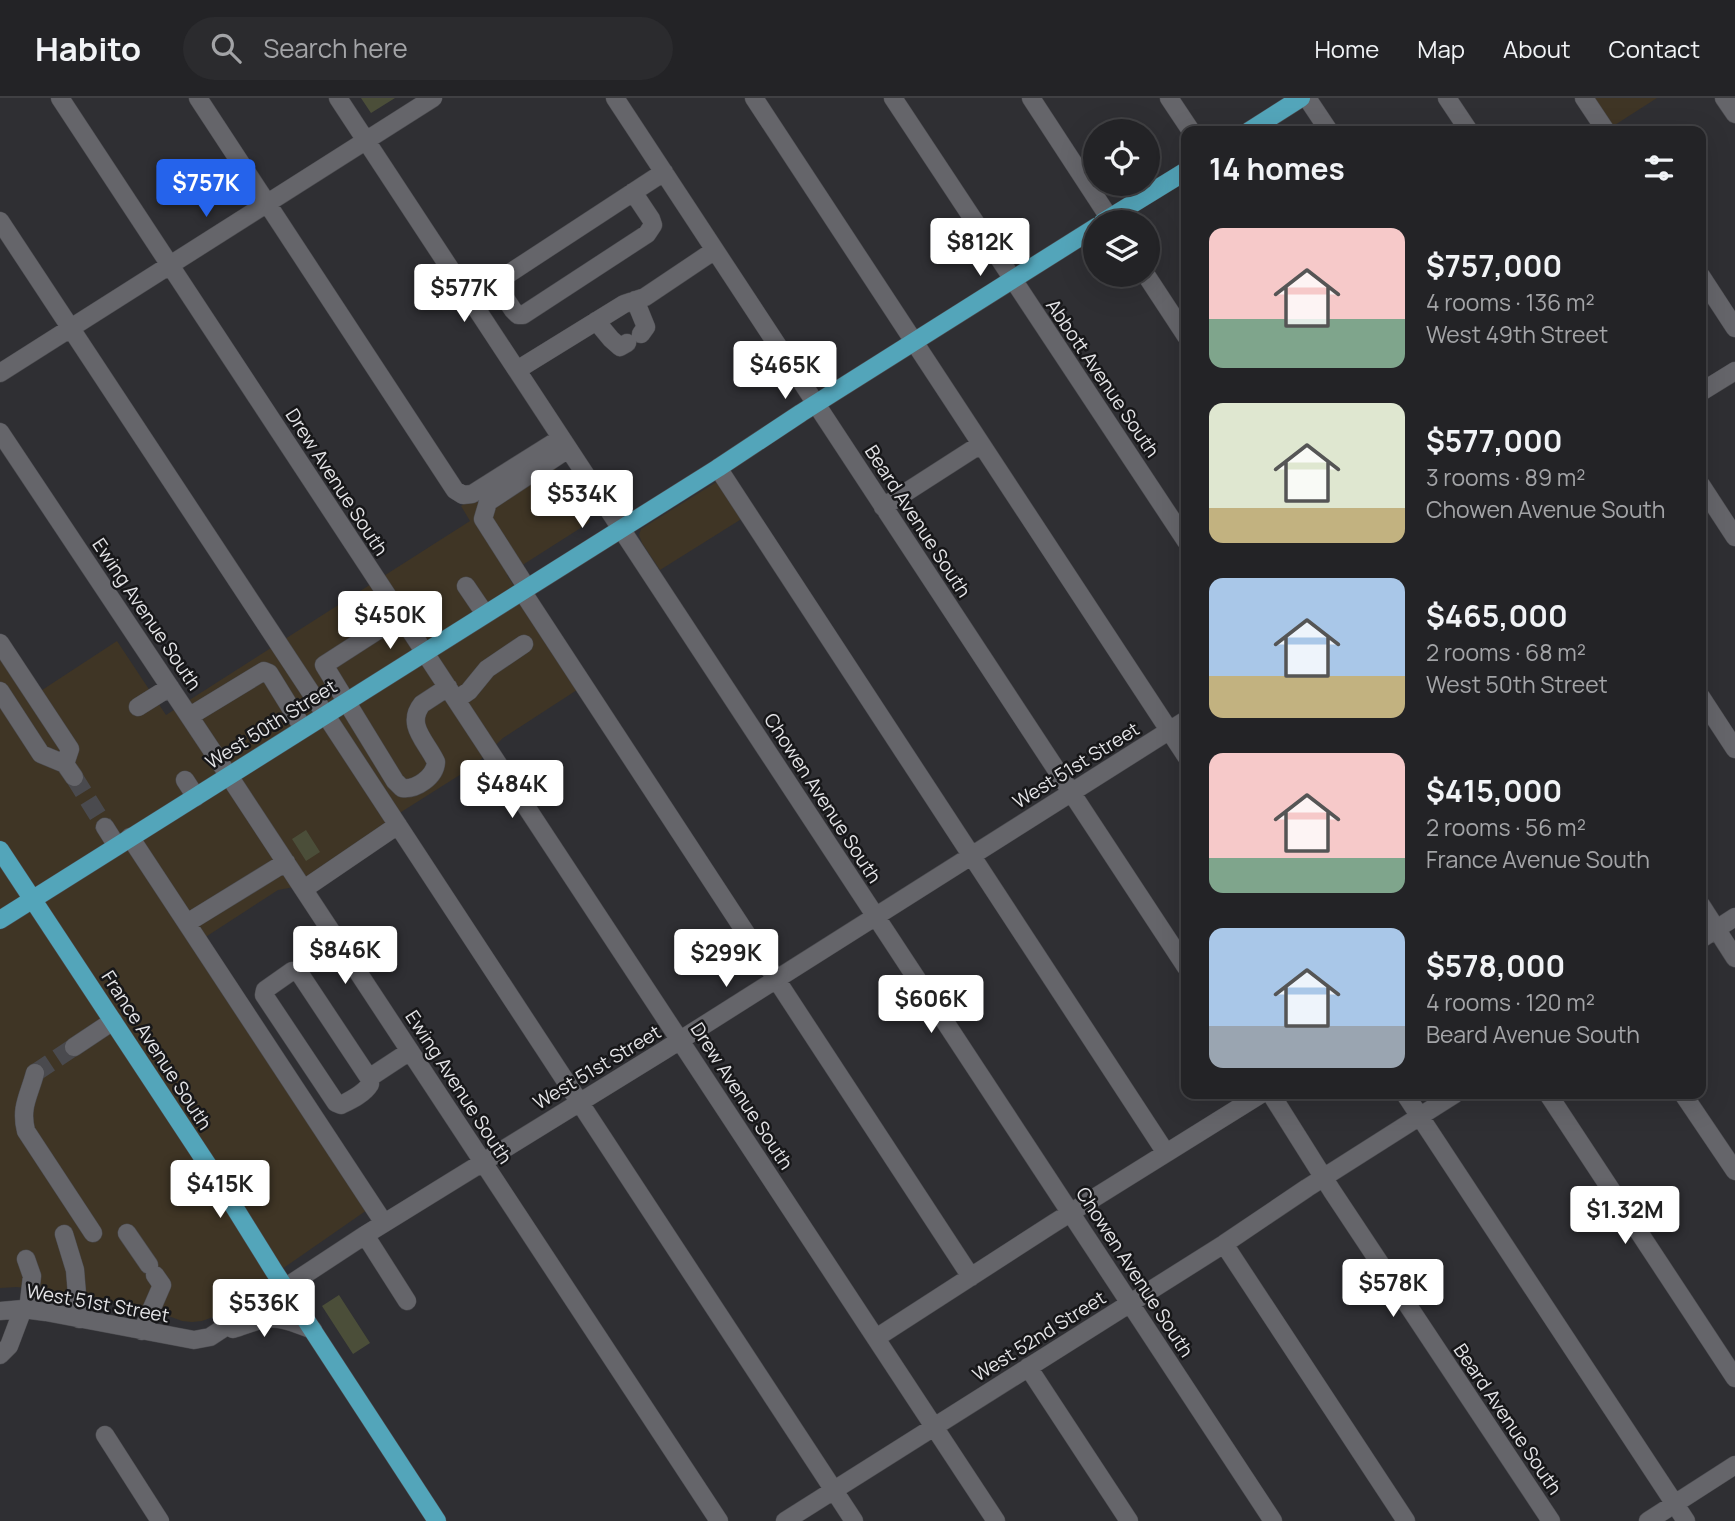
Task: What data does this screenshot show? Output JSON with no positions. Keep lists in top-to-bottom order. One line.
{"streets":{"main road":["West 50th Street","France Avenue South"],"street":["Abbott Avenue South","Drew Avenue South","Beard Avenue South","Ewing Avenue South","West 51st Street","Chowen Avenue South","West 52nd Street"]},"crossings":[["Abbott Avenue South","West 50th Street"],["Drew Avenue South","West 50th Street"],["Drew Avenue South","West 51st Street"],["Drew Avenue South","West 52nd Street"],["Beard Avenue South","West 50th Street"],["Beard Avenue South","West 51st Street"],["Beard Avenue South","West 52nd Street"],["Ewing Avenue South","West 50th Street"],["Ewing Avenue South","West 51st Street"],["West 50th Street","Chowen Avenue South"],["West 50th Street","France Avenue South"],["West 51st Street","Chowen Avenue South"],["West 51st Street","France Avenue South"],["Chowen Avenue South","West 52nd Street"]],"page":{"header":"Habito","search":"Search here","nav":["Home","Map","About","Contact"],"heading":"14 homes","price":["$757K","$812K","$577K","$465K","$534K","$450K","$484K","$846K","$299K","$606K","$415K","$1.32M","$578K","$536K"],"list":[{"name":"$757,000","note":"4 rooms · 136 m² · West 49th Street"},{"name":"$577,000","note":"3 rooms · 89 m² · Chowen Avenue South"},{"name":"$465,000","note":"2 rooms · 68 m² · West 50th Street"},{"name":"$415,000","note":"2 rooms · 56 m² · France Avenue South"},{"name":"$578,000","note":"4 rooms · 120 m² · Beard Avenue South"}]}}
